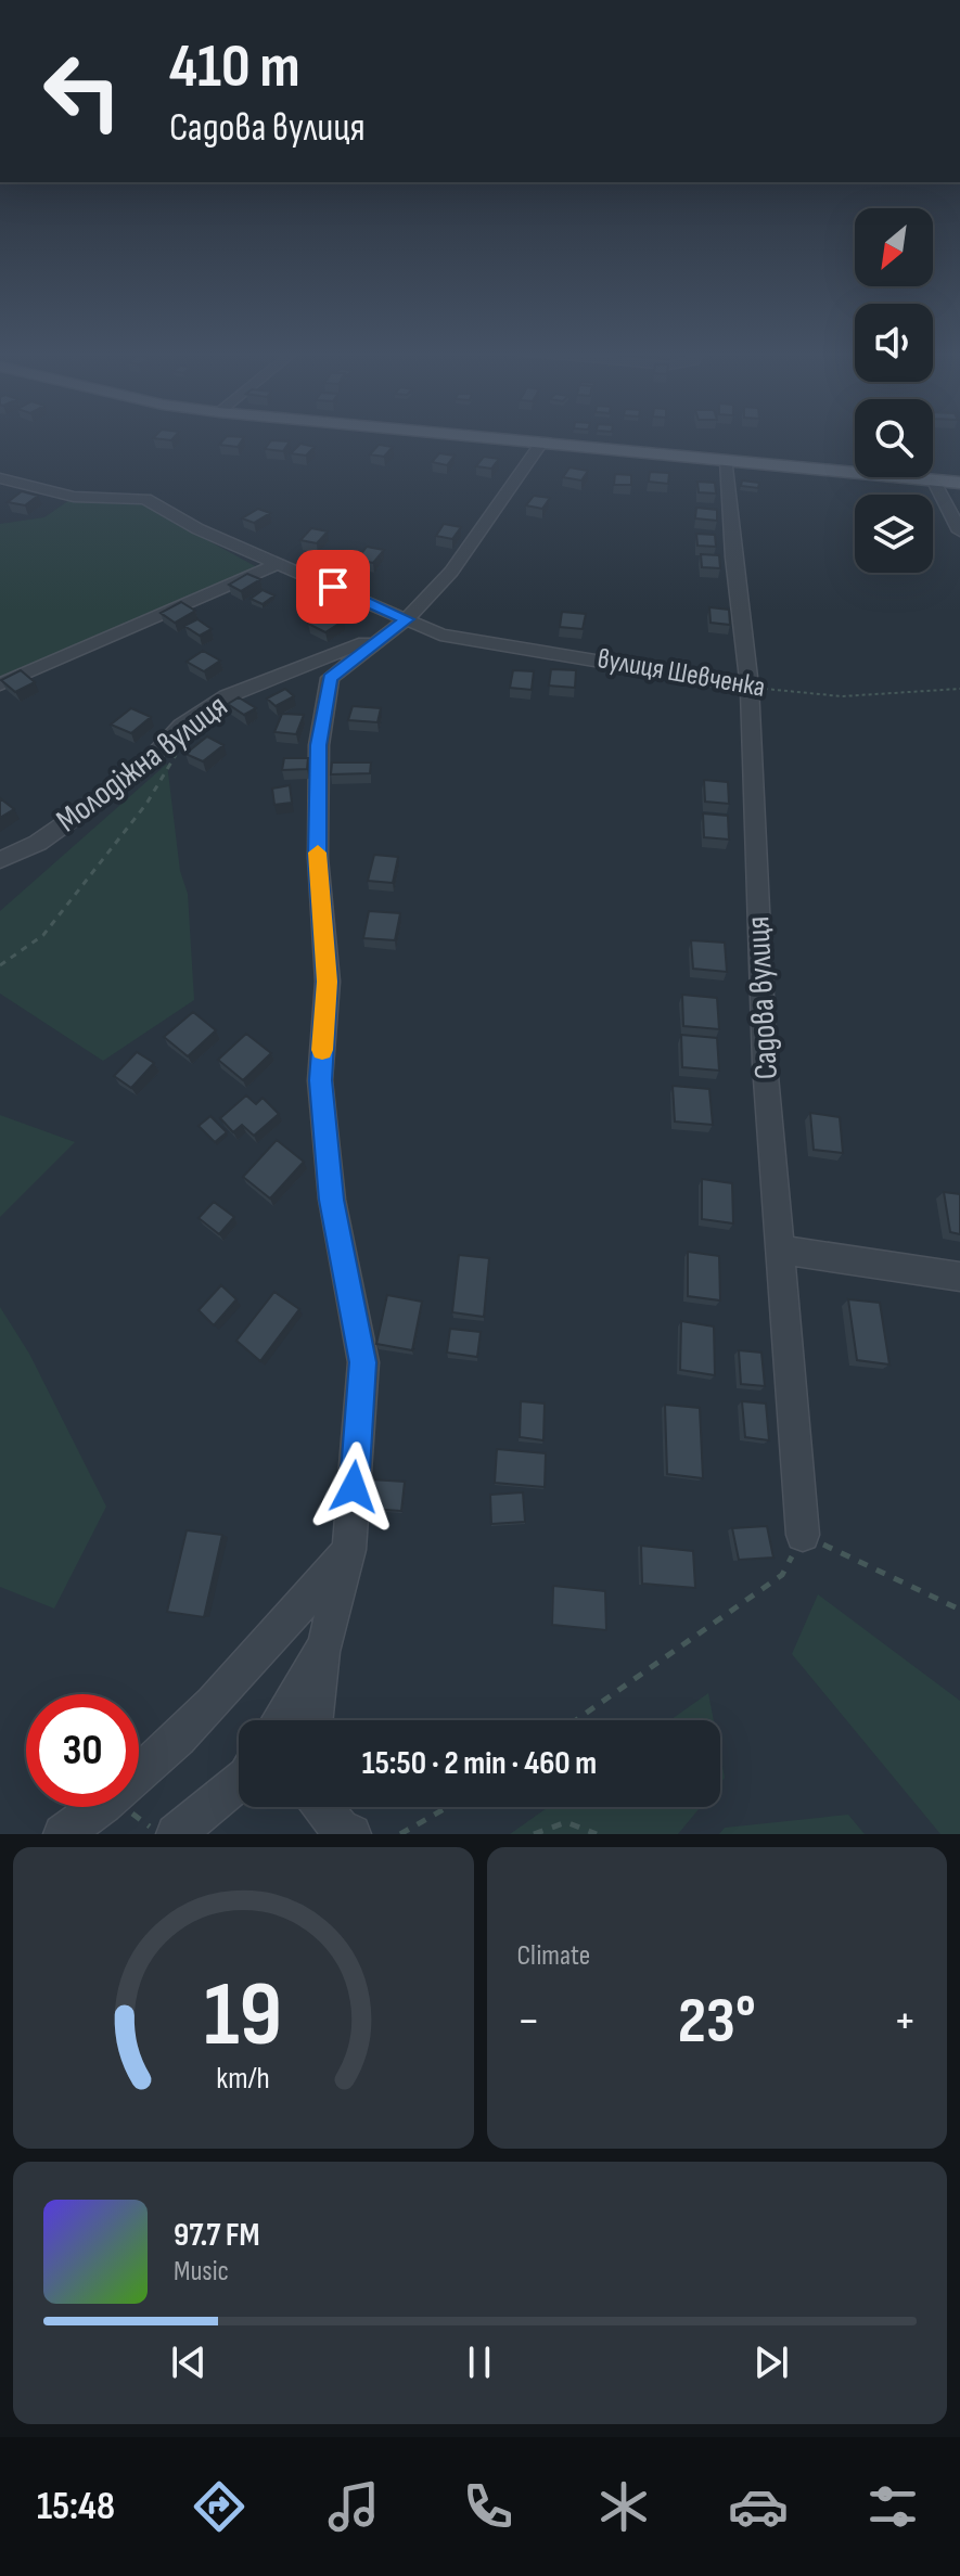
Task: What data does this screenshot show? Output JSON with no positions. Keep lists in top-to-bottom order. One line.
{"streets":{"street":["вулиця Шевченка","Молодіжна вулиця","Садова вулиця"]},"crossings":[["вулиця Шевченка","Садова вулиця"]],"north":"bottom left","page":{"turn":["410 m","Садова вулиця"],"limit":"30","trip":"15:50 · 2 min · 460 m","tile":"Climate","heat":["−","23°","+"],"song":["97.7 FM","Music"],"tabs":"15:48","gauge":["19","km/h"]}}
